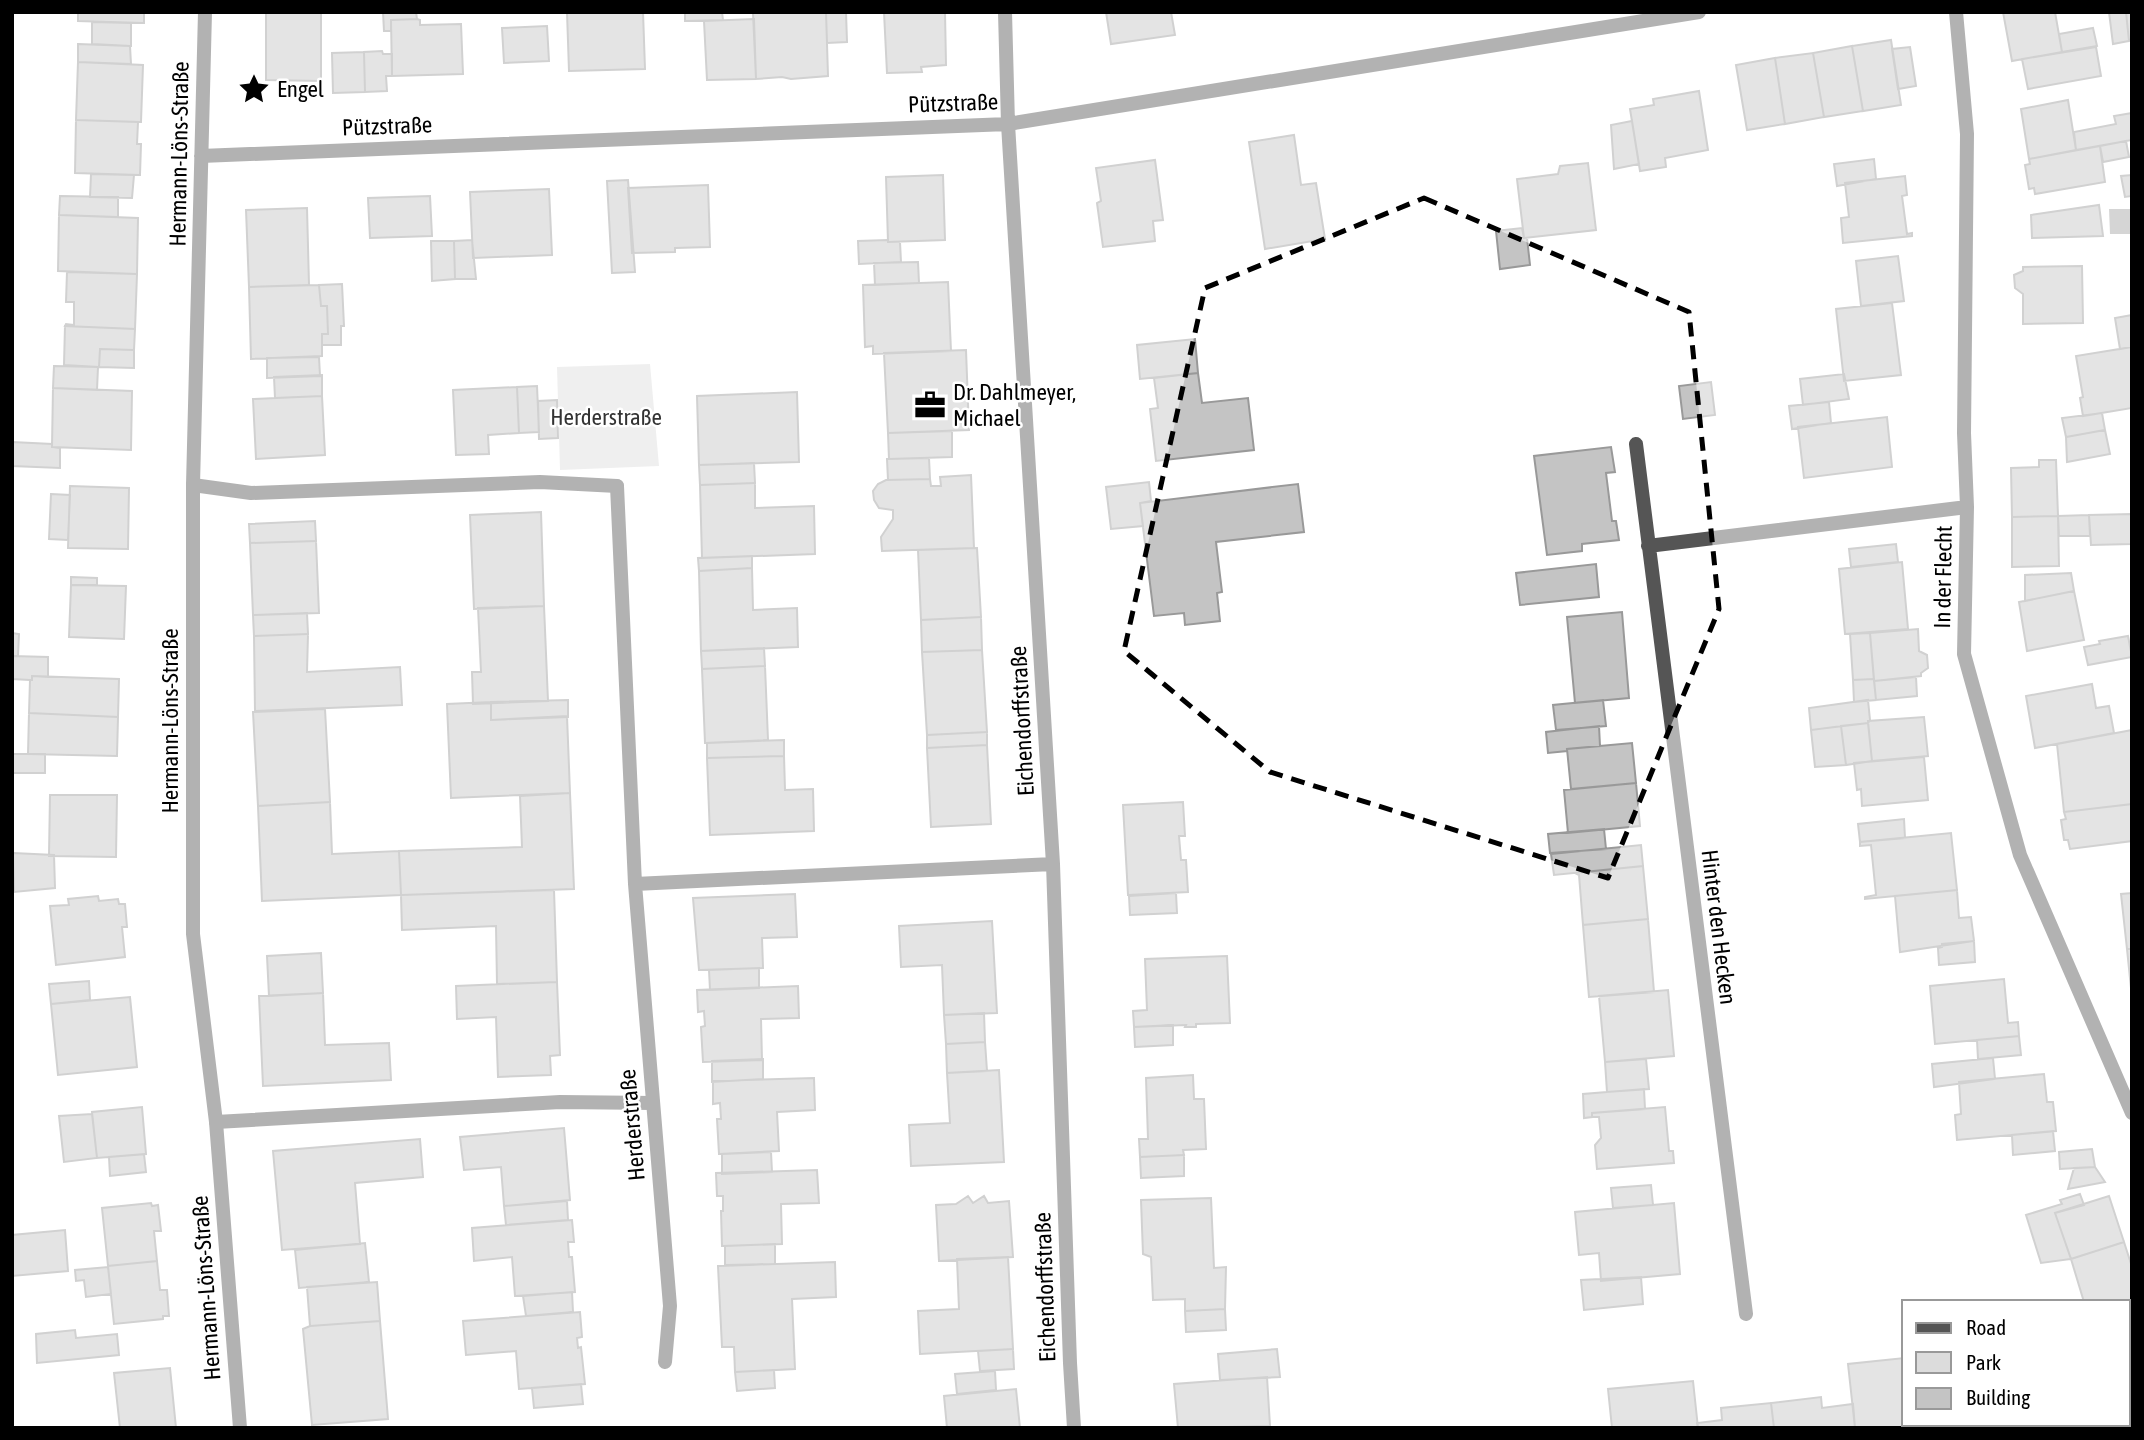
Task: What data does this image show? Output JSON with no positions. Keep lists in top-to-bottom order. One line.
{"streets":{"street":["Pützstraße","Hermann-Löns-Straße","In der Flecht","Eichendorffstraße","Hinter den Hecken","Herderstraße"]},"crossings":[["Pützstraße","Hermann-Löns-Straße"],["Pützstraße","Eichendorffstraße"],["Hermann-Löns-Straße","Herderstraße"]],"parks":["Herderstraße"],"places":{"place":["Engel"],"office":["Dr. Dahlmeyer, Michael"]},"legend":["Road","Park","Building"]}
